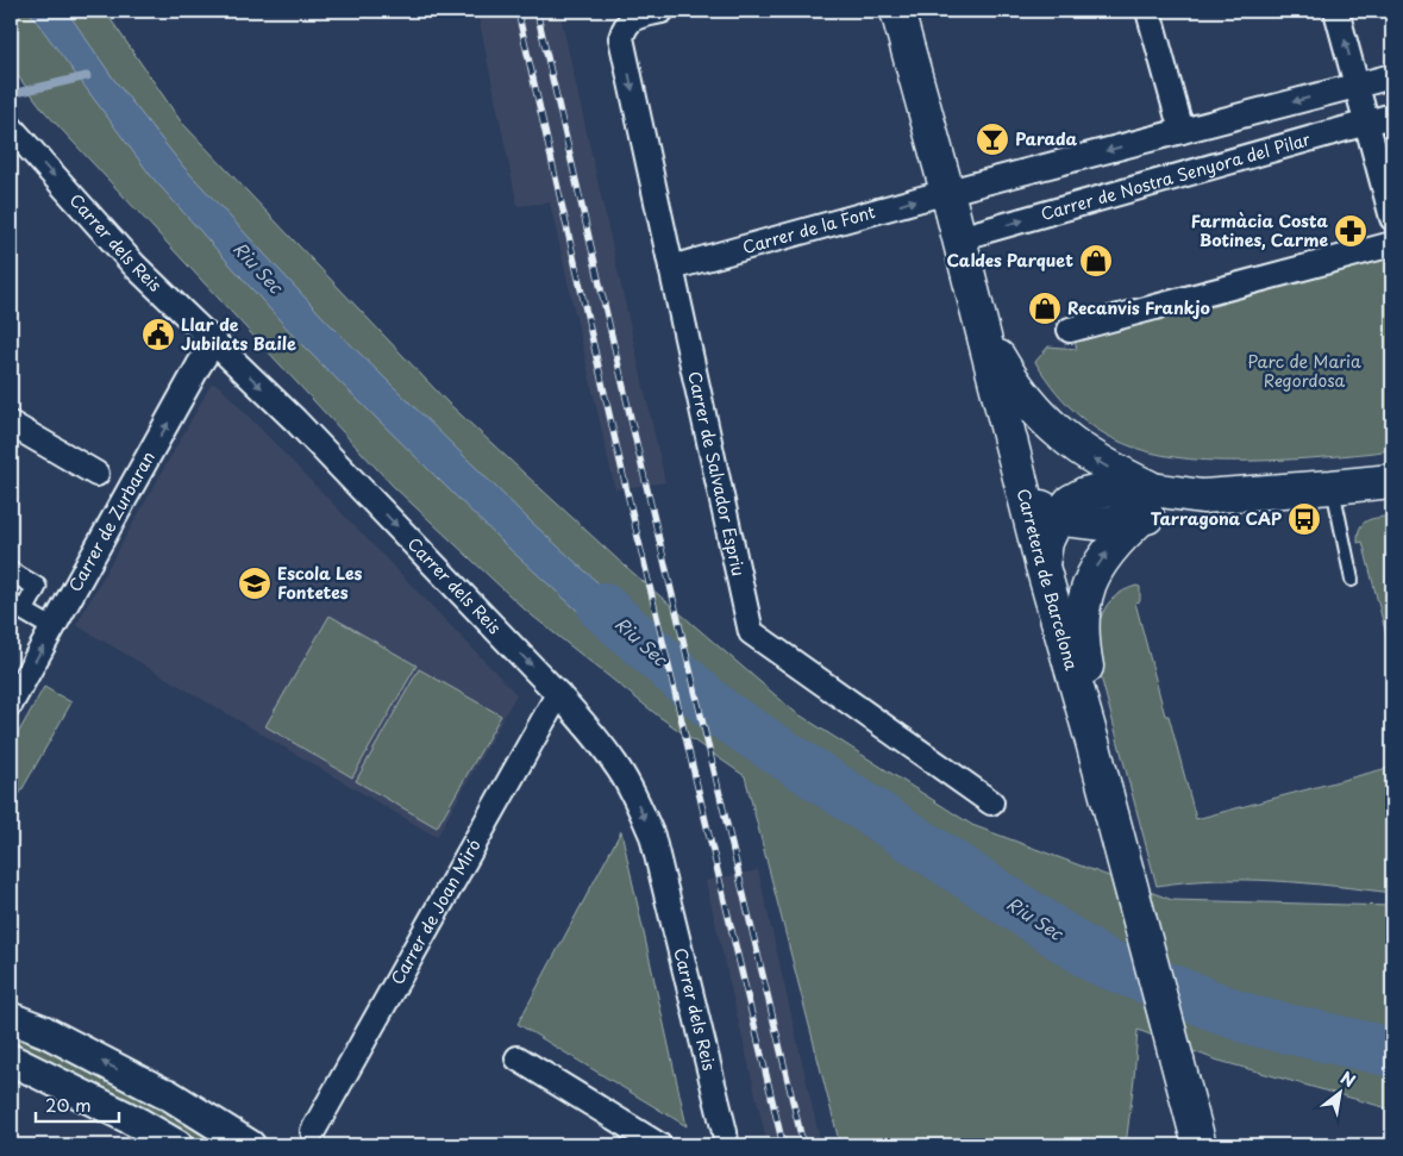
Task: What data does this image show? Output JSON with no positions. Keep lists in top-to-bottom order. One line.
{"streets":{"main road":["Carretera de Barcelona"],"street":["Carrer de Nostra Senyora del Pilar","Carrer de la Font","Carrer dels Reis","Carrer de Salvador Espriu","Carrer de Zurbaran","Carrer de Joan Miró"]},"crossings":[["Carrer de Nostra Senyora del Pilar","Carretera de Barcelona"],["Carrer de la Font","Carrer de Salvador Espriu"],["Carrer de la Font","Carretera de Barcelona"],["Carrer dels Reis","Carrer de Zurbaran"],["Carrer dels Reis","Carrer de Joan Miró"]],"one_way":["Carrer de la Font","Carrer dels Reis","Carrer de Zurbaran"],"water":["Riu Sec"],"parks":["Parc de Maria Regordosa"],"places":{"bar":["Parada"],"pharmacy":["Farmàcia Costa Botines, Carme"],"shop":["Caldes Parquet","Recanvis Frankjo"],"public building":["Llar de Jubilats Baile"],"bus stop":["Tarragona CAP"],"school or university":["Escola Les Fontetes"]},"scale_bar":"20 m","north":"top right"}
